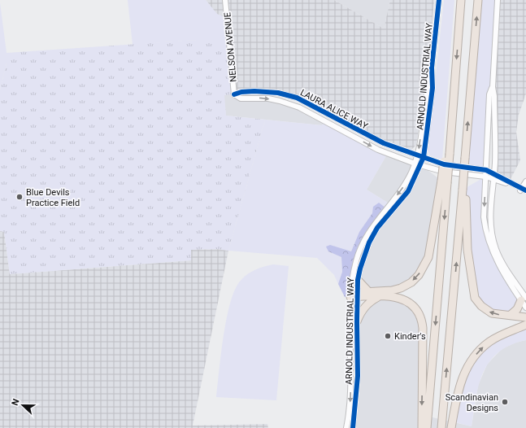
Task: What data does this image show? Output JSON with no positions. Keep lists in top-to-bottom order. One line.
{"streets":{"street":["NELSON AVENUE","ARNOLD INDUSTRIAL WAY","LAURA ALICE WAY"]},"crossings":[["NELSON AVENUE","LAURA ALICE WAY"],["ARNOLD INDUSTRIAL WAY","LAURA ALICE WAY"]],"places":["Blue Devils Practice Field","Kinder's","Scandinavian Designs"],"north":"left"}
